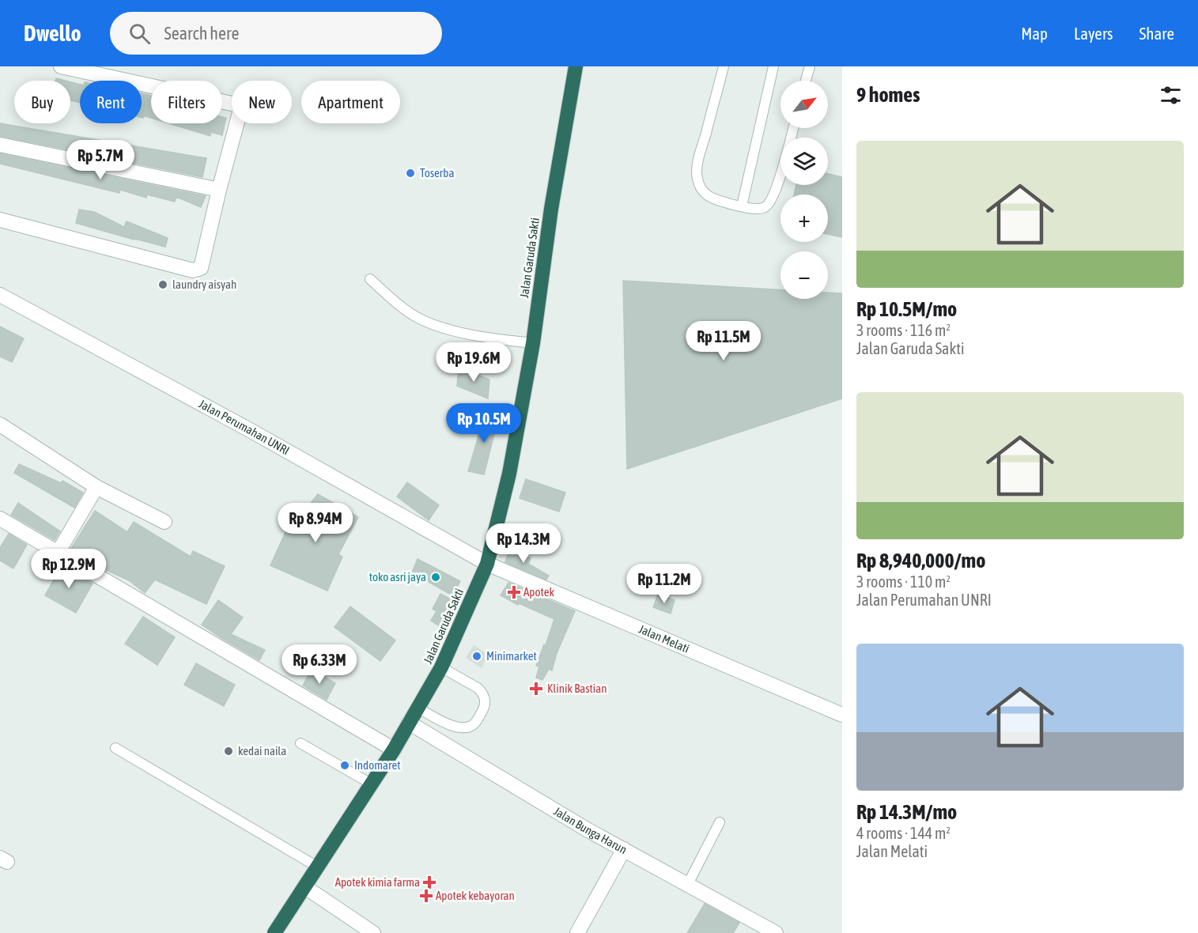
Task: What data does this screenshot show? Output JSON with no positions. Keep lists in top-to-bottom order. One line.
{"streets":{"highway":["Jalan Garuda Sakti"],"street":["Jalan Perumahan UNRI","Jalan Melati","Jalan Bunga Harun"]},"crossings":[["Jalan Garuda Sakti","Jalan Perumahan UNRI"],["Jalan Garuda Sakti","Jalan Melati"],["Jalan Garuda Sakti","Jalan Bunga Harun"],["Jalan Perumahan UNRI","Jalan Melati"]],"places":{"other":["Toserba","laundry aisyah","toko asri jaya","Minimarket","kedai naila","Indomaret"],"health":["Apotek","Klinik Bastian","Apotek kimia farma","Apotek kebayoran"]},"north":"top right","page":{"header":"Dwello","search":"Search here","nav":["Map","Layers","Share"],"heading":"9 homes","map_buttons":["+","−"],"chip":["Buy","Rent","Filters","New","Apartment"],"list":[{"name":"Rp 10.5M/mo","note":"3 rooms · 116 m² · Jalan Garuda Sakti"},{"name":"Rp 8,940,000/mo","note":"3 rooms · 110 m² · Jalan Perumahan UNRI"},{"name":"Rp 14.3M/mo","note":"4 rooms · 144 m² · Jalan Melati"}],"price":["Rp 5.7M","Rp 11.5M","Rp 19.6M","Rp 10.5M","Rp 8.94M","Rp 14.3M","Rp 12.9M","Rp 11.2M","Rp 6.33M"]}}
